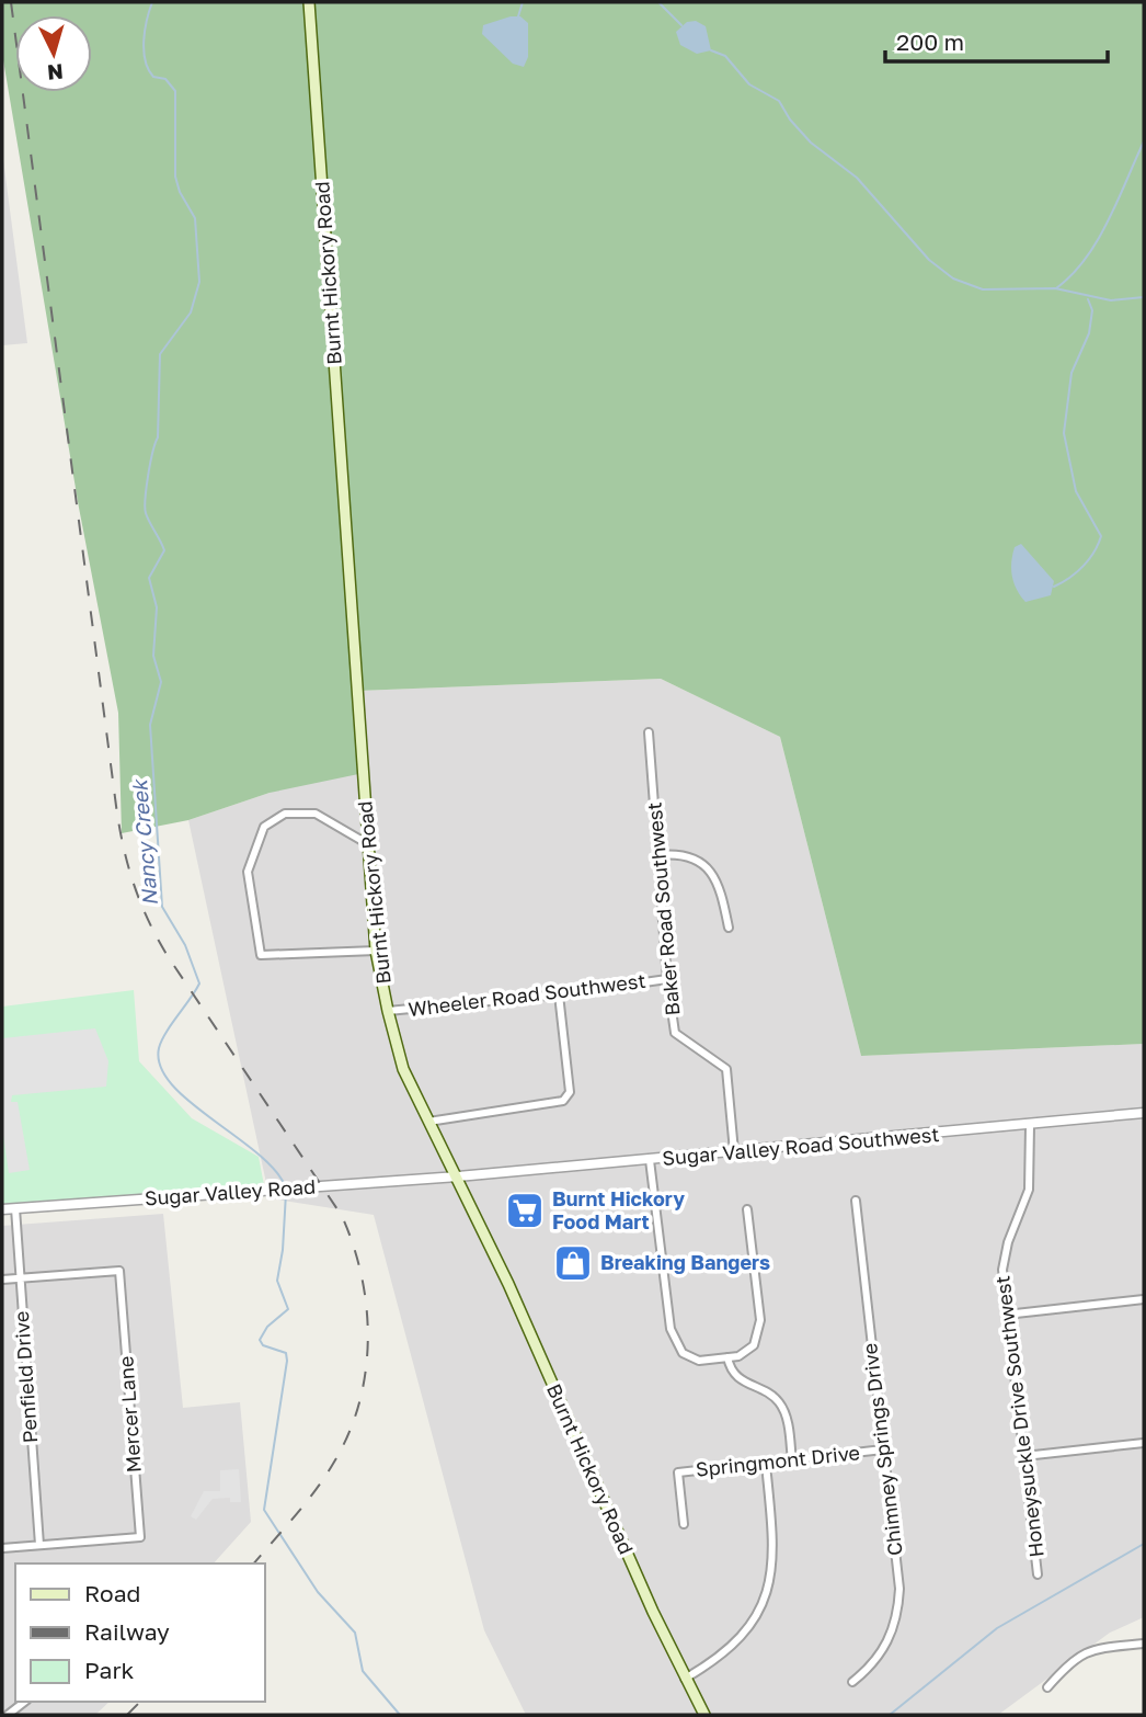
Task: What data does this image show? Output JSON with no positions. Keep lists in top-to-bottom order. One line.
{"streets":{"main road":["Burnt Hickory Road"],"street":["Baker Road Southwest","Wheeler Road Southwest","Sugar Valley Road Southwest","Sugar Valley Road","Penfield Drive","Mercer Lane","Honeysuckle Drive Southwest","Chimney Springs Drive","Springmont Drive"]},"crossings":[["Burnt Hickory Road","Wheeler Road Southwest"],["Burnt Hickory Road","Sugar Valley Road Southwest"],["Burnt Hickory Road","Sugar Valley Road"],["Baker Road Southwest","Wheeler Road Southwest"],["Baker Road Southwest","Sugar Valley Road Southwest"],["Sugar Valley Road Southwest","Sugar Valley Road"],["Sugar Valley Road Southwest","Honeysuckle Drive Southwest"],["Sugar Valley Road","Penfield Drive"],["Penfield Drive","Mercer Lane"],["Chimney Springs Drive","Springmont Drive"]],"water":["Nancy Creek"],"places":{"supermarket":["Burnt Hickory Food Mart"],"shop":["Breaking Bangers"]},"legend":["Road","Railway","Park"],"scale_bar":"200 m","north":"bottom"}
